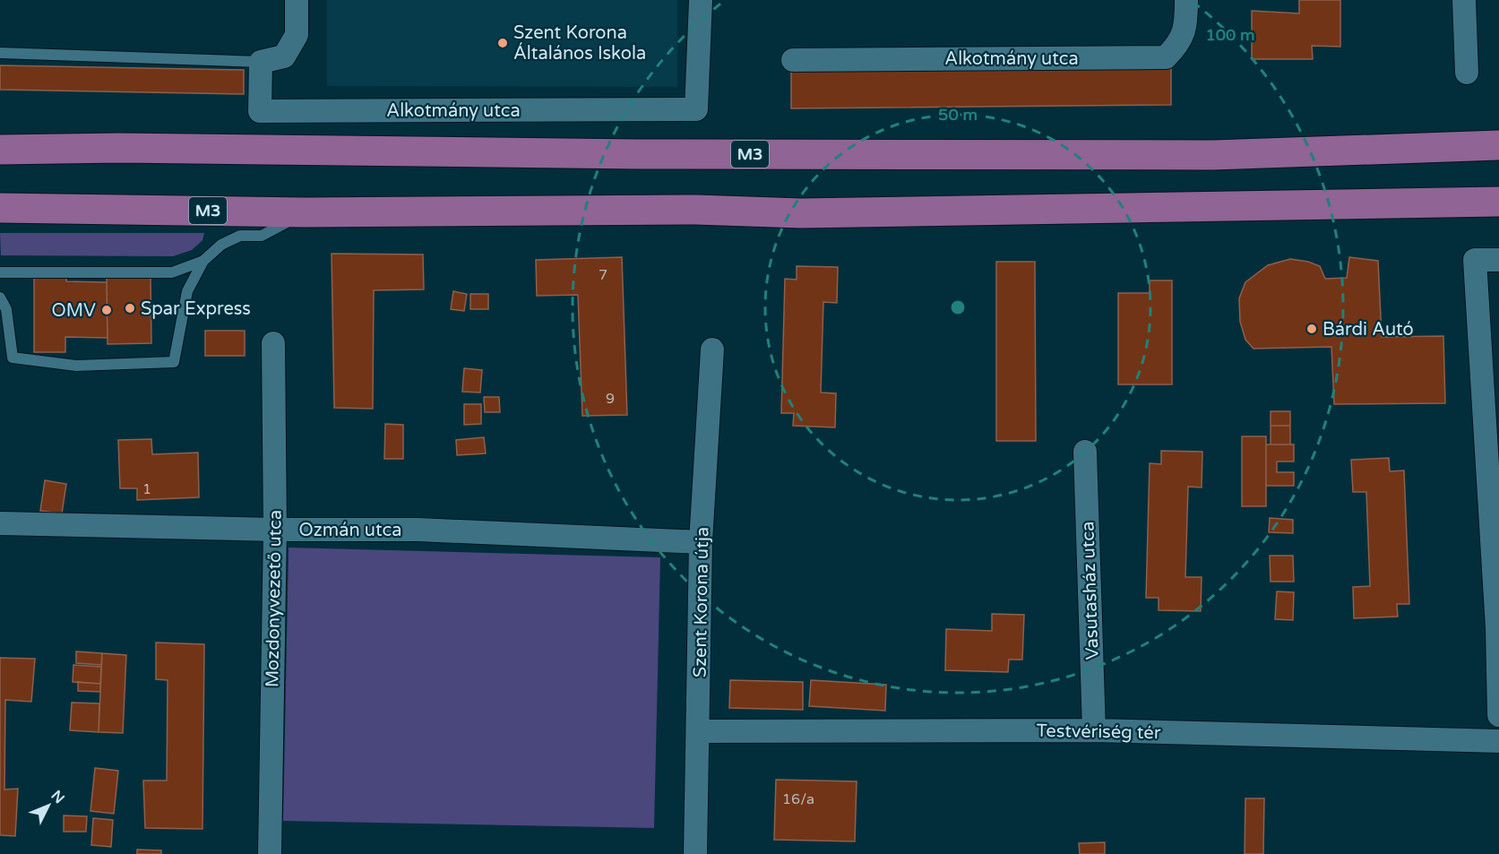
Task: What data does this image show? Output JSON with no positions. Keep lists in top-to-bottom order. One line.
{"streets":{"main road":["M3"],"street":["Alkotmány utca","Ozmán utca","Vasutasház utca","Mozdonyvezető utca","Szent Korona útja","Testvériség tér"]},"crossings":[["Ozmán utca","Mozdonyvezető utca"],["Ozmán utca","Szent Korona útja"],["Vasutasház utca","Testvériség tér"],["Szent Korona útja","Testvériség tér"]],"places":["Szent Korona Általános Iskola","Spar Express","OMV","Bárdi Autó"],"house_numbers":["7","9","1","16/a"],"north":"top right","rings":["100 m","50 m"]}
